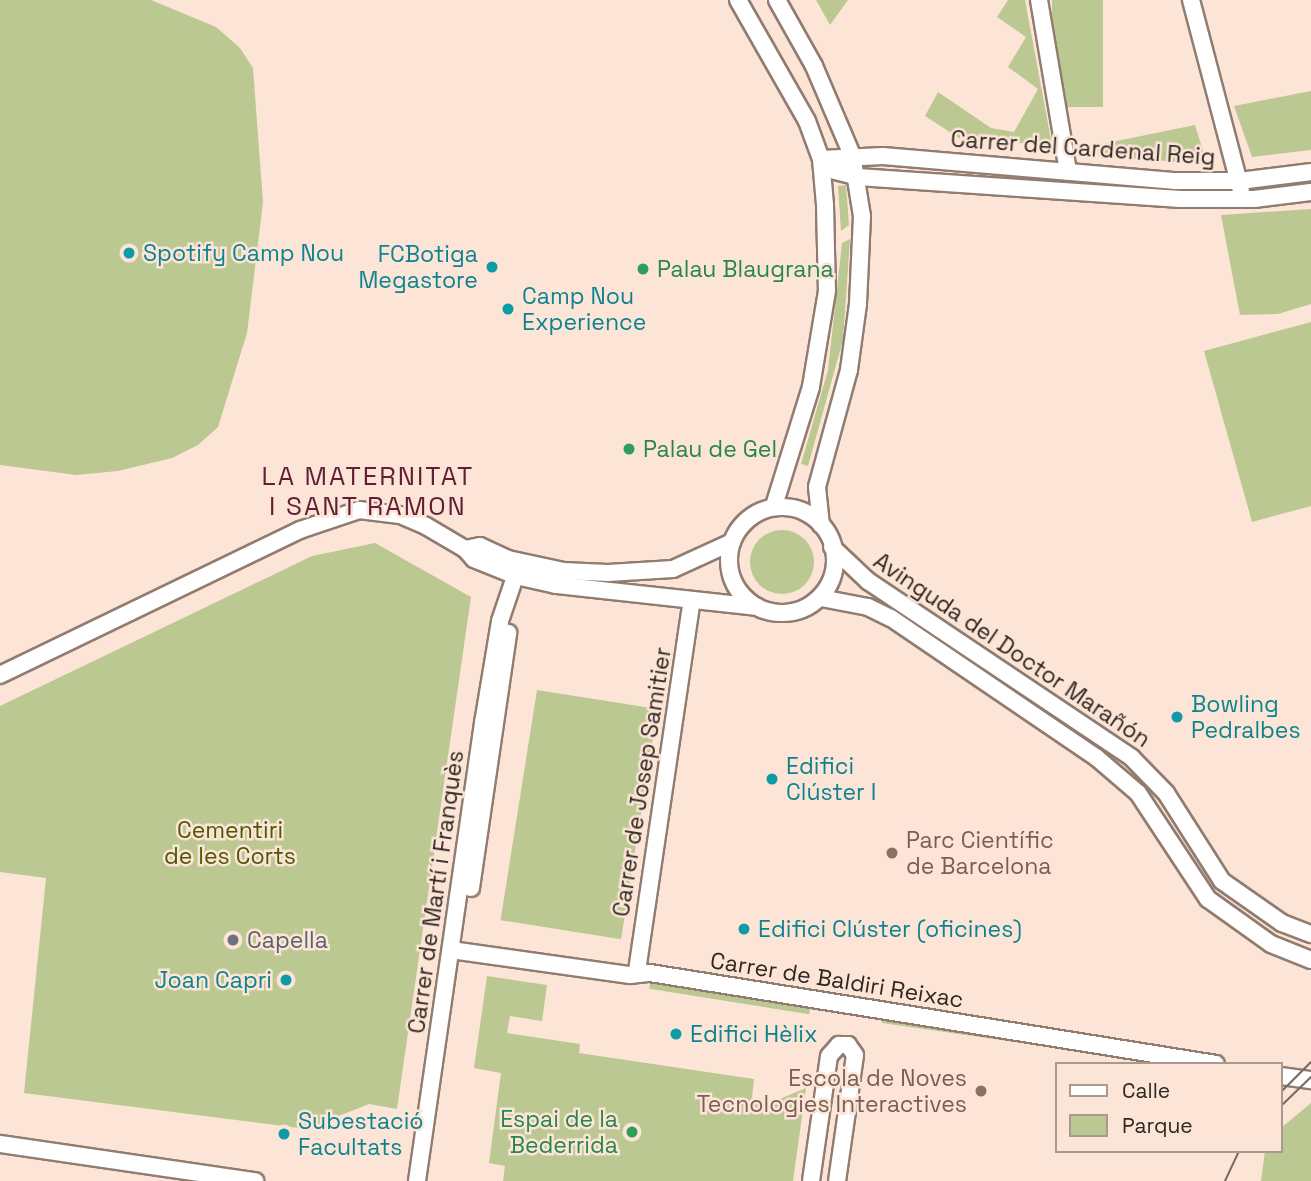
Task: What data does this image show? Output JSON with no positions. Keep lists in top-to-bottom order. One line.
{"streets":{"street":["Carrer del Cardenal Reig","Avinguda del Doctor Marañón","Carrer de Josep Samitier","Carrer de Martí i Franquès","Carrer de Baldiri Reixac"]},"crossings":[["Carrer de Josep Samitier","Carrer de Baldiri Reixac"],["Carrer de Martí i Franquès","Carrer de Baldiri Reixac"]],"districts":["LA MATERNITAT I SANT RAMON"],"parks":["Cementiri de les Corts"],"places":["Spotify Camp Nou","FCBotiga Megastore","Palau Blaugrana","Camp Nou Experience","Palau de Gel","Bowling Pedralbes","Edifici Clúster I","Parc Científic de Barcelona","Edifici Clúster (oficines)","Capella","Joan Capri","Edifici Hèlix","Escola de Noves Tecnologies Interactives","Espai de la Bederrida","Subestació Facultats"],"legend":["Calle","Parque"]}
